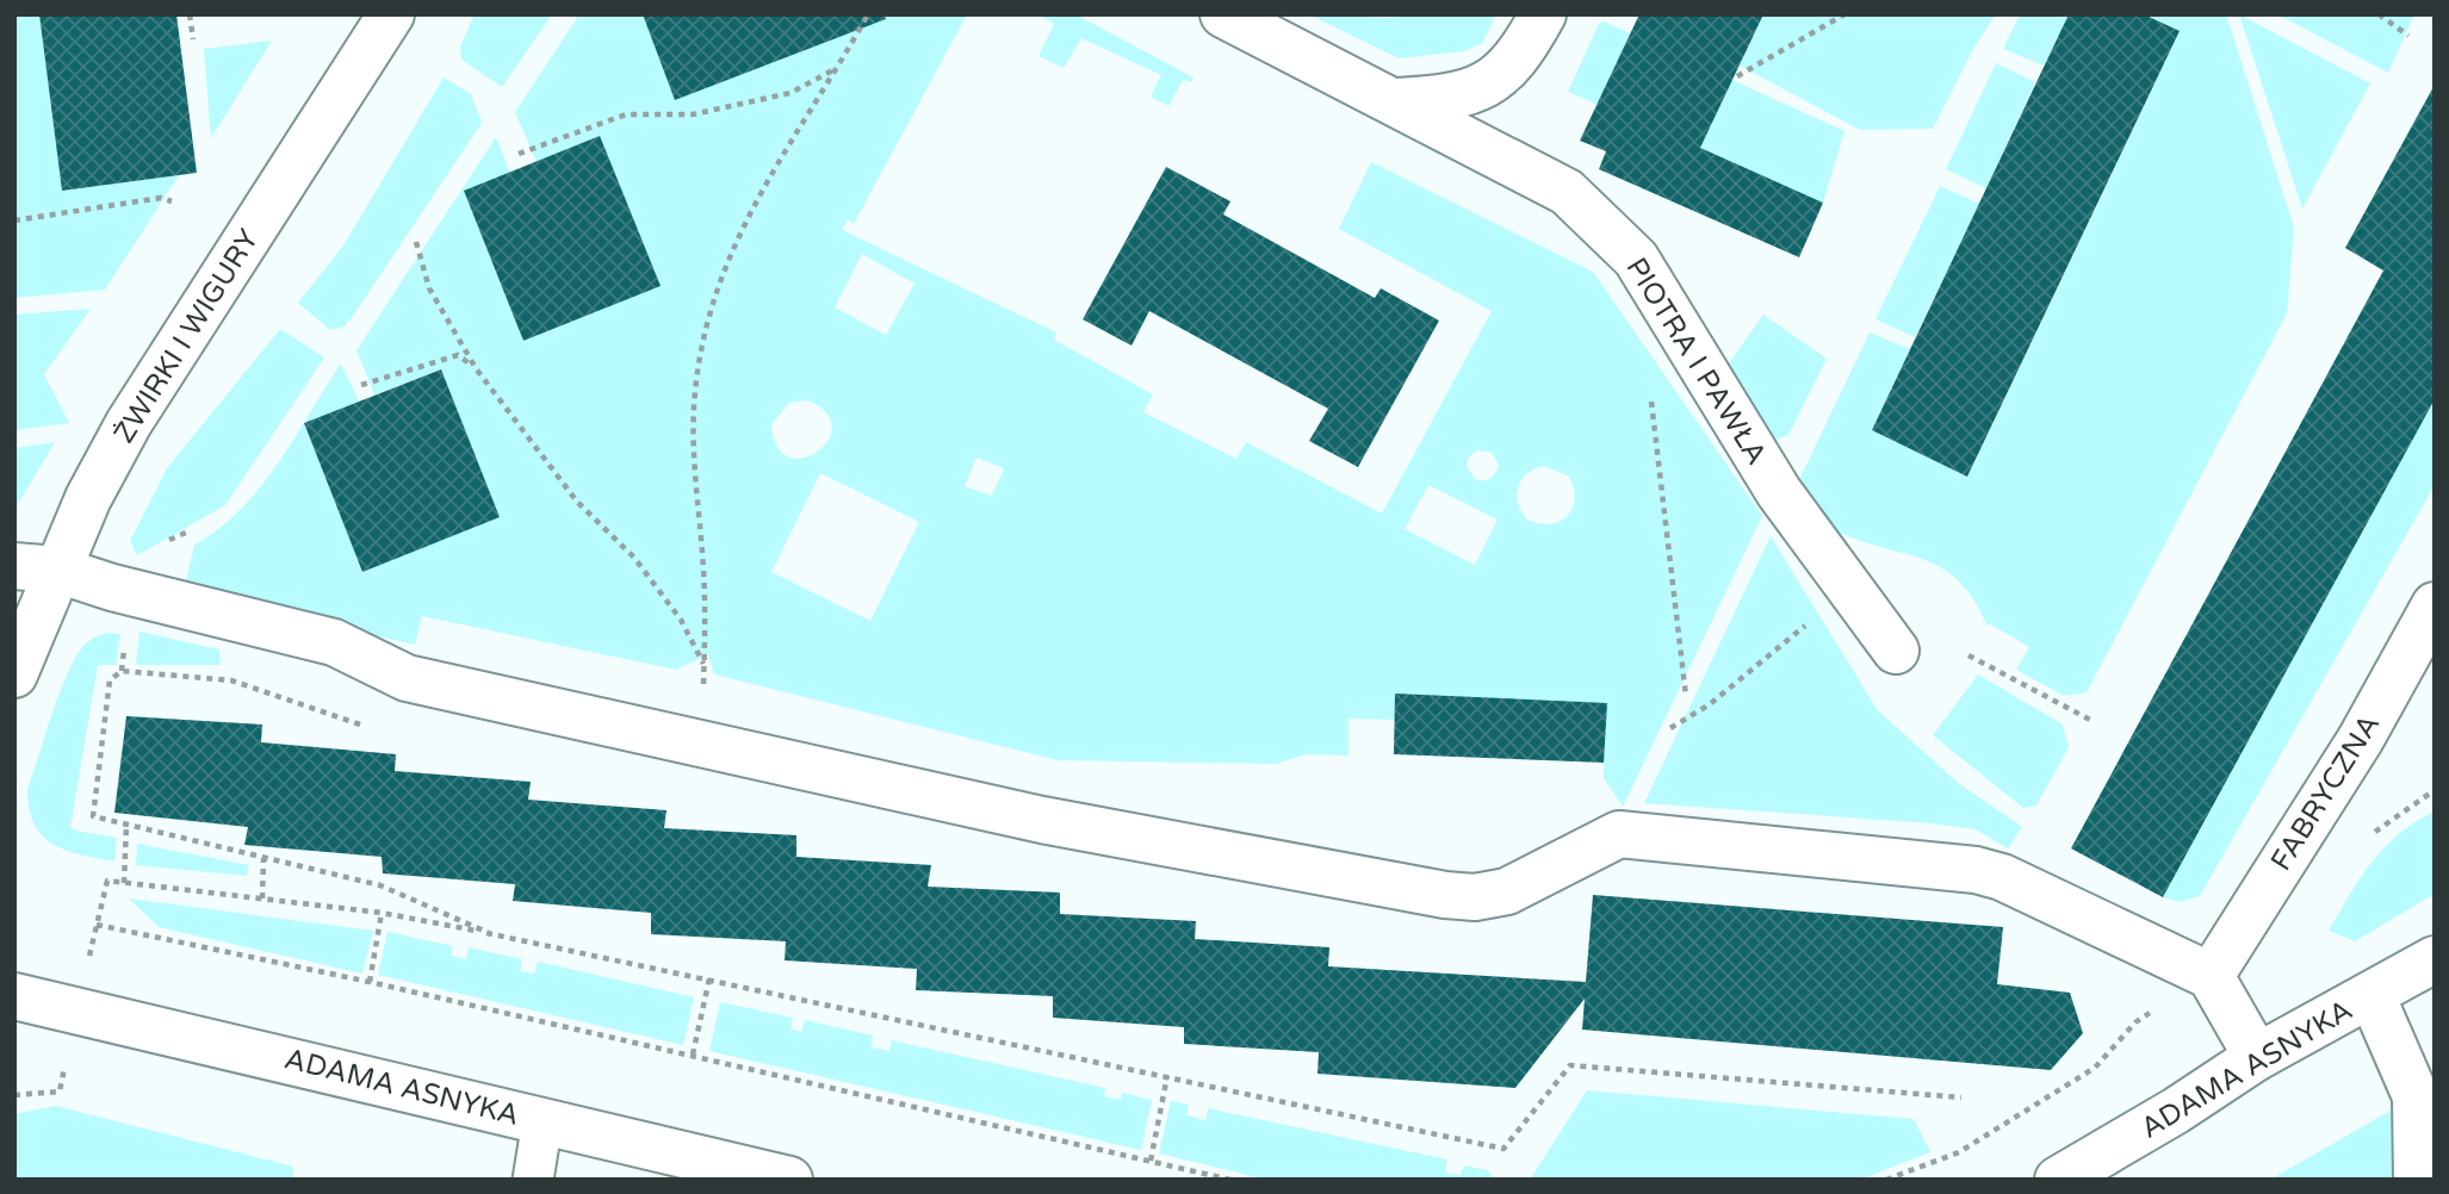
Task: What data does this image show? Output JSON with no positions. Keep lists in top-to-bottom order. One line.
{"streets":{"street":["ŻWIRKI I WIGURY","PIOTRA I PAWŁA","FABRYCZNA","ADAMA ASNYKA"]}}
